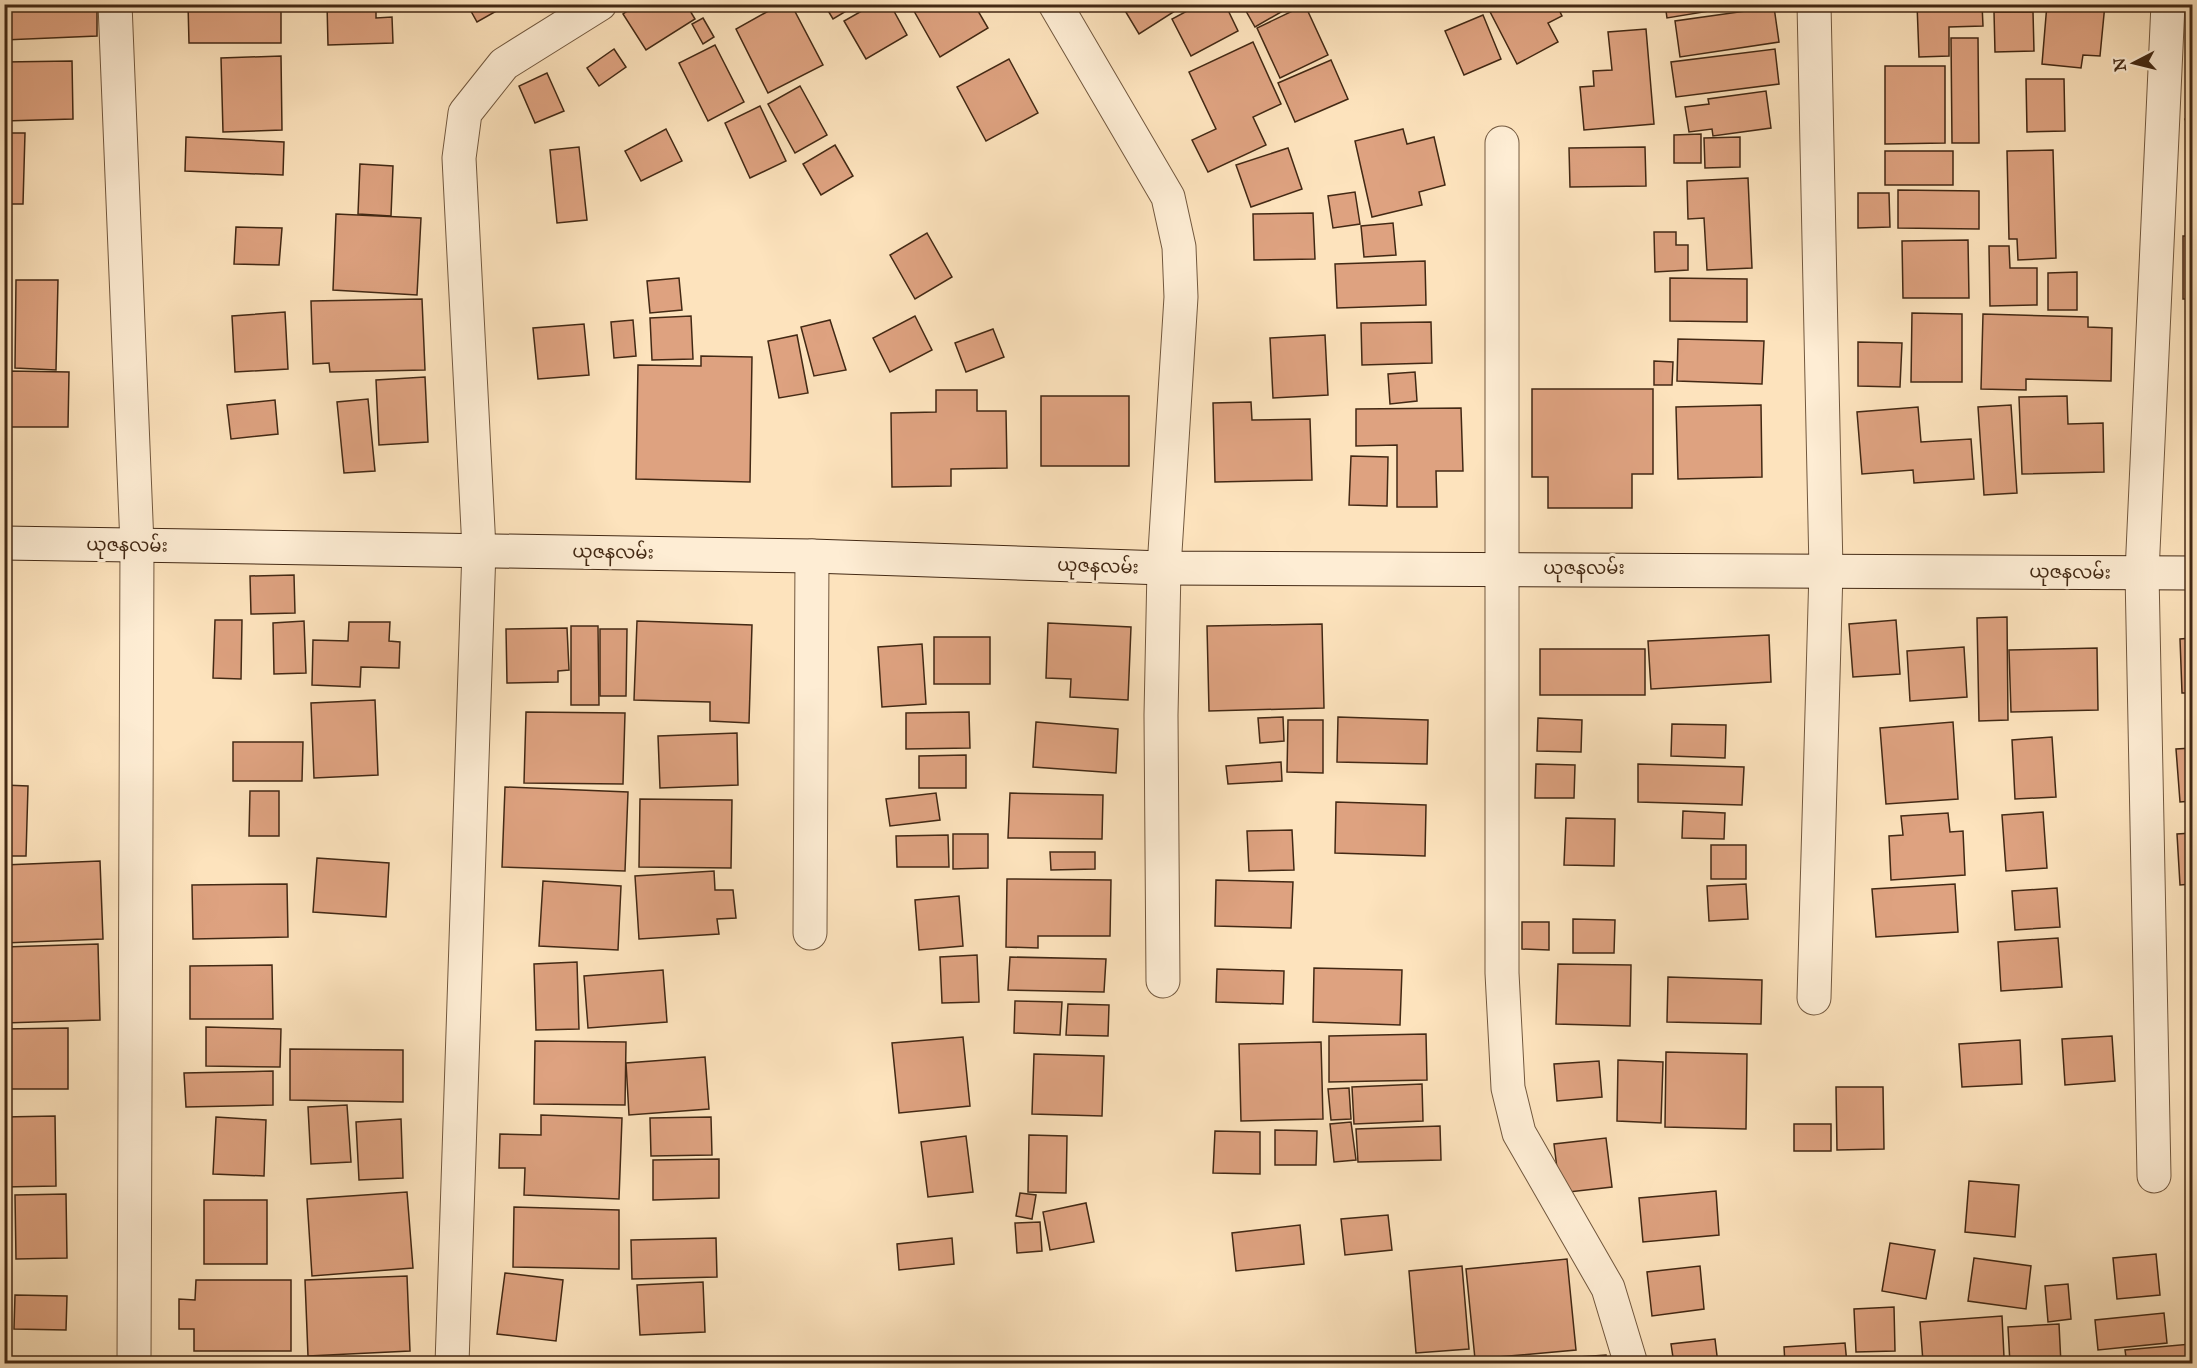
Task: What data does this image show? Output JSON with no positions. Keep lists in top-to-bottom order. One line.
{"streets":{"street":["ယုဇနလမ်း"]},"north":"left"}
